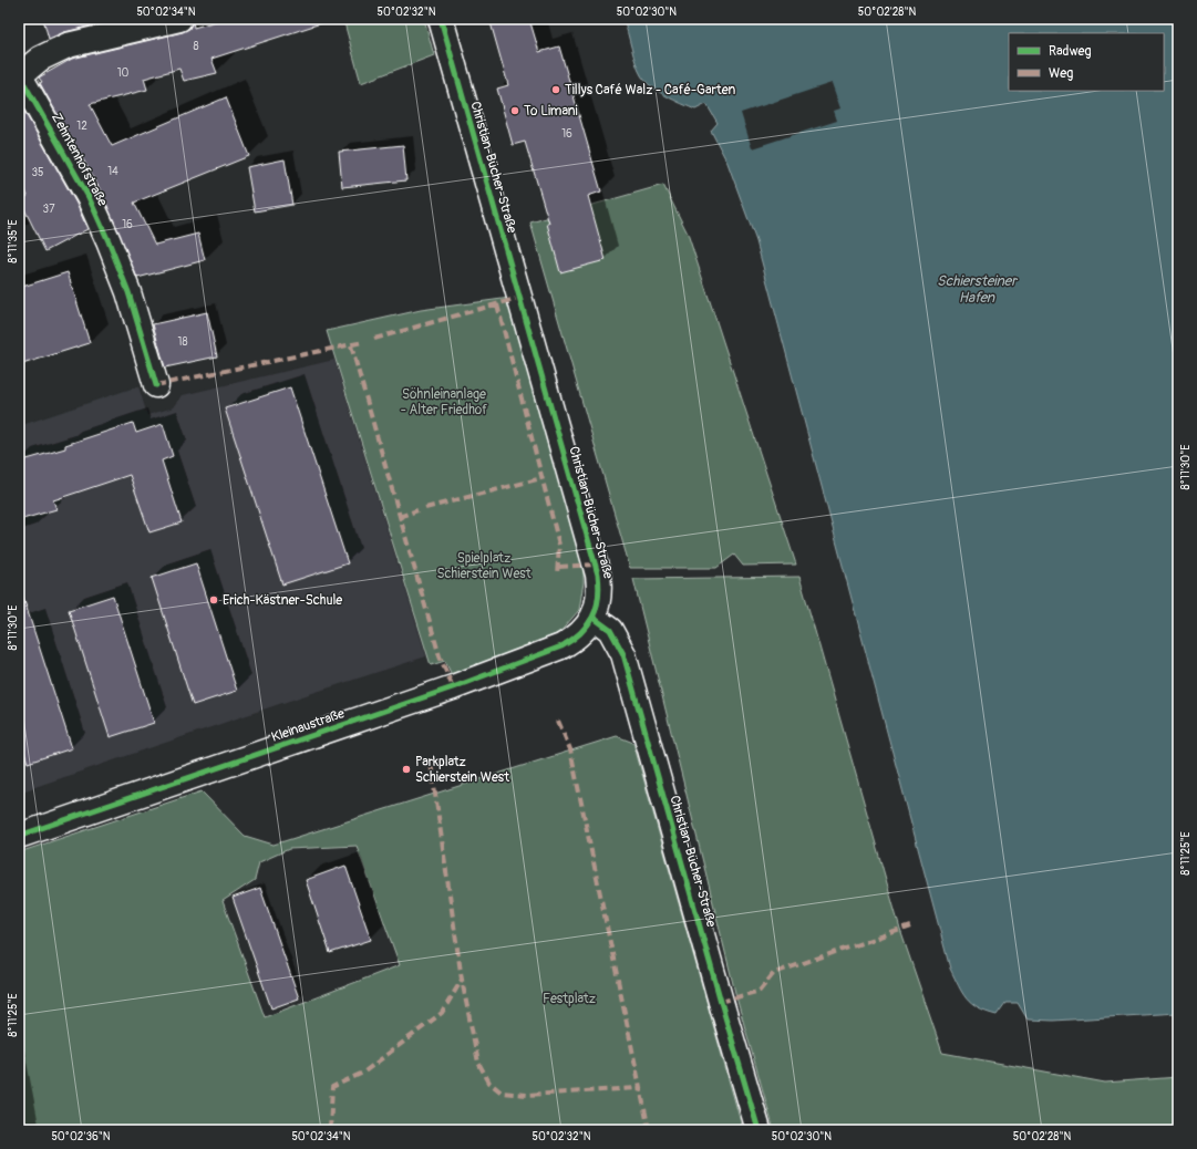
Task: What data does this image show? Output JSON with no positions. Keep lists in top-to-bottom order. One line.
{"streets":{"street":["Zehntenhofstraße","Christian-Bücher-Straße","Kleinaustraße"]},"crossings":[["Christian-Bücher-Straße","Kleinaustraße"]],"water":["Schiersteiner Hafen"],"parks":["Söhnleinanlage - Alter Friedhof","Spielplatz Schierstein West","Festplatz"],"places":["Tillys Café Walz - Café-Garten","To Limani","Erich-Kästner-Schule","Parkplatz Schierstein West"],"house_numbers":["8","10","12","16","14","35","37","16","18"],"legend":["Radweg","Weg"],"coordinates":["50°02'34\"N","50°02'32\"N","50°02'30\"N","50°02'28\"N","8°11'35\"E","8°11'30\"E","8°11'25\"E","50°02'36\"N"]}
